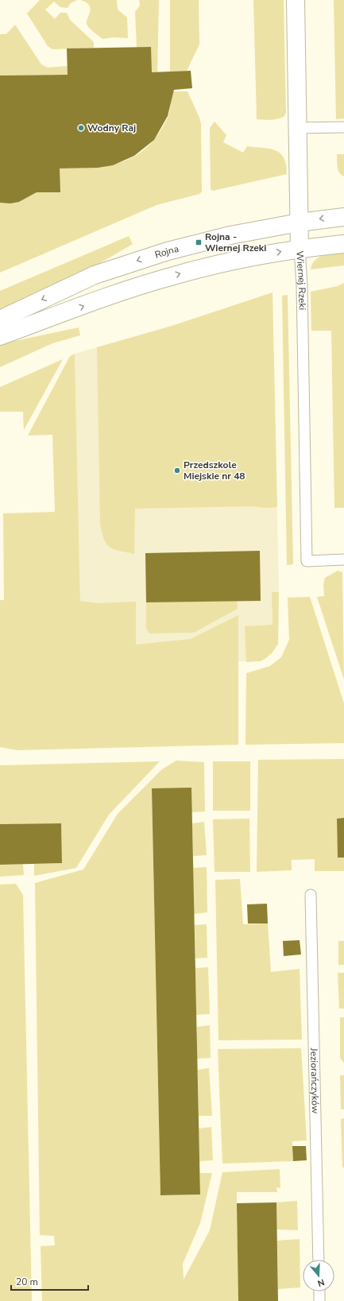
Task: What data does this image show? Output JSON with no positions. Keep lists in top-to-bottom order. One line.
{"streets":{"street":["Rojna","Wiernej Rzeki"],"lane":["Jeziorańczyków"]},"crossings":[["Rojna","Wiernej Rzeki"]],"places":{"other":["Wodny Raj","Przedszkole Miejskie nr 48"],"transit":["Rojna - Wiernej Rzeki"]},"scale_bar":"20 m","north":"bottom"}
